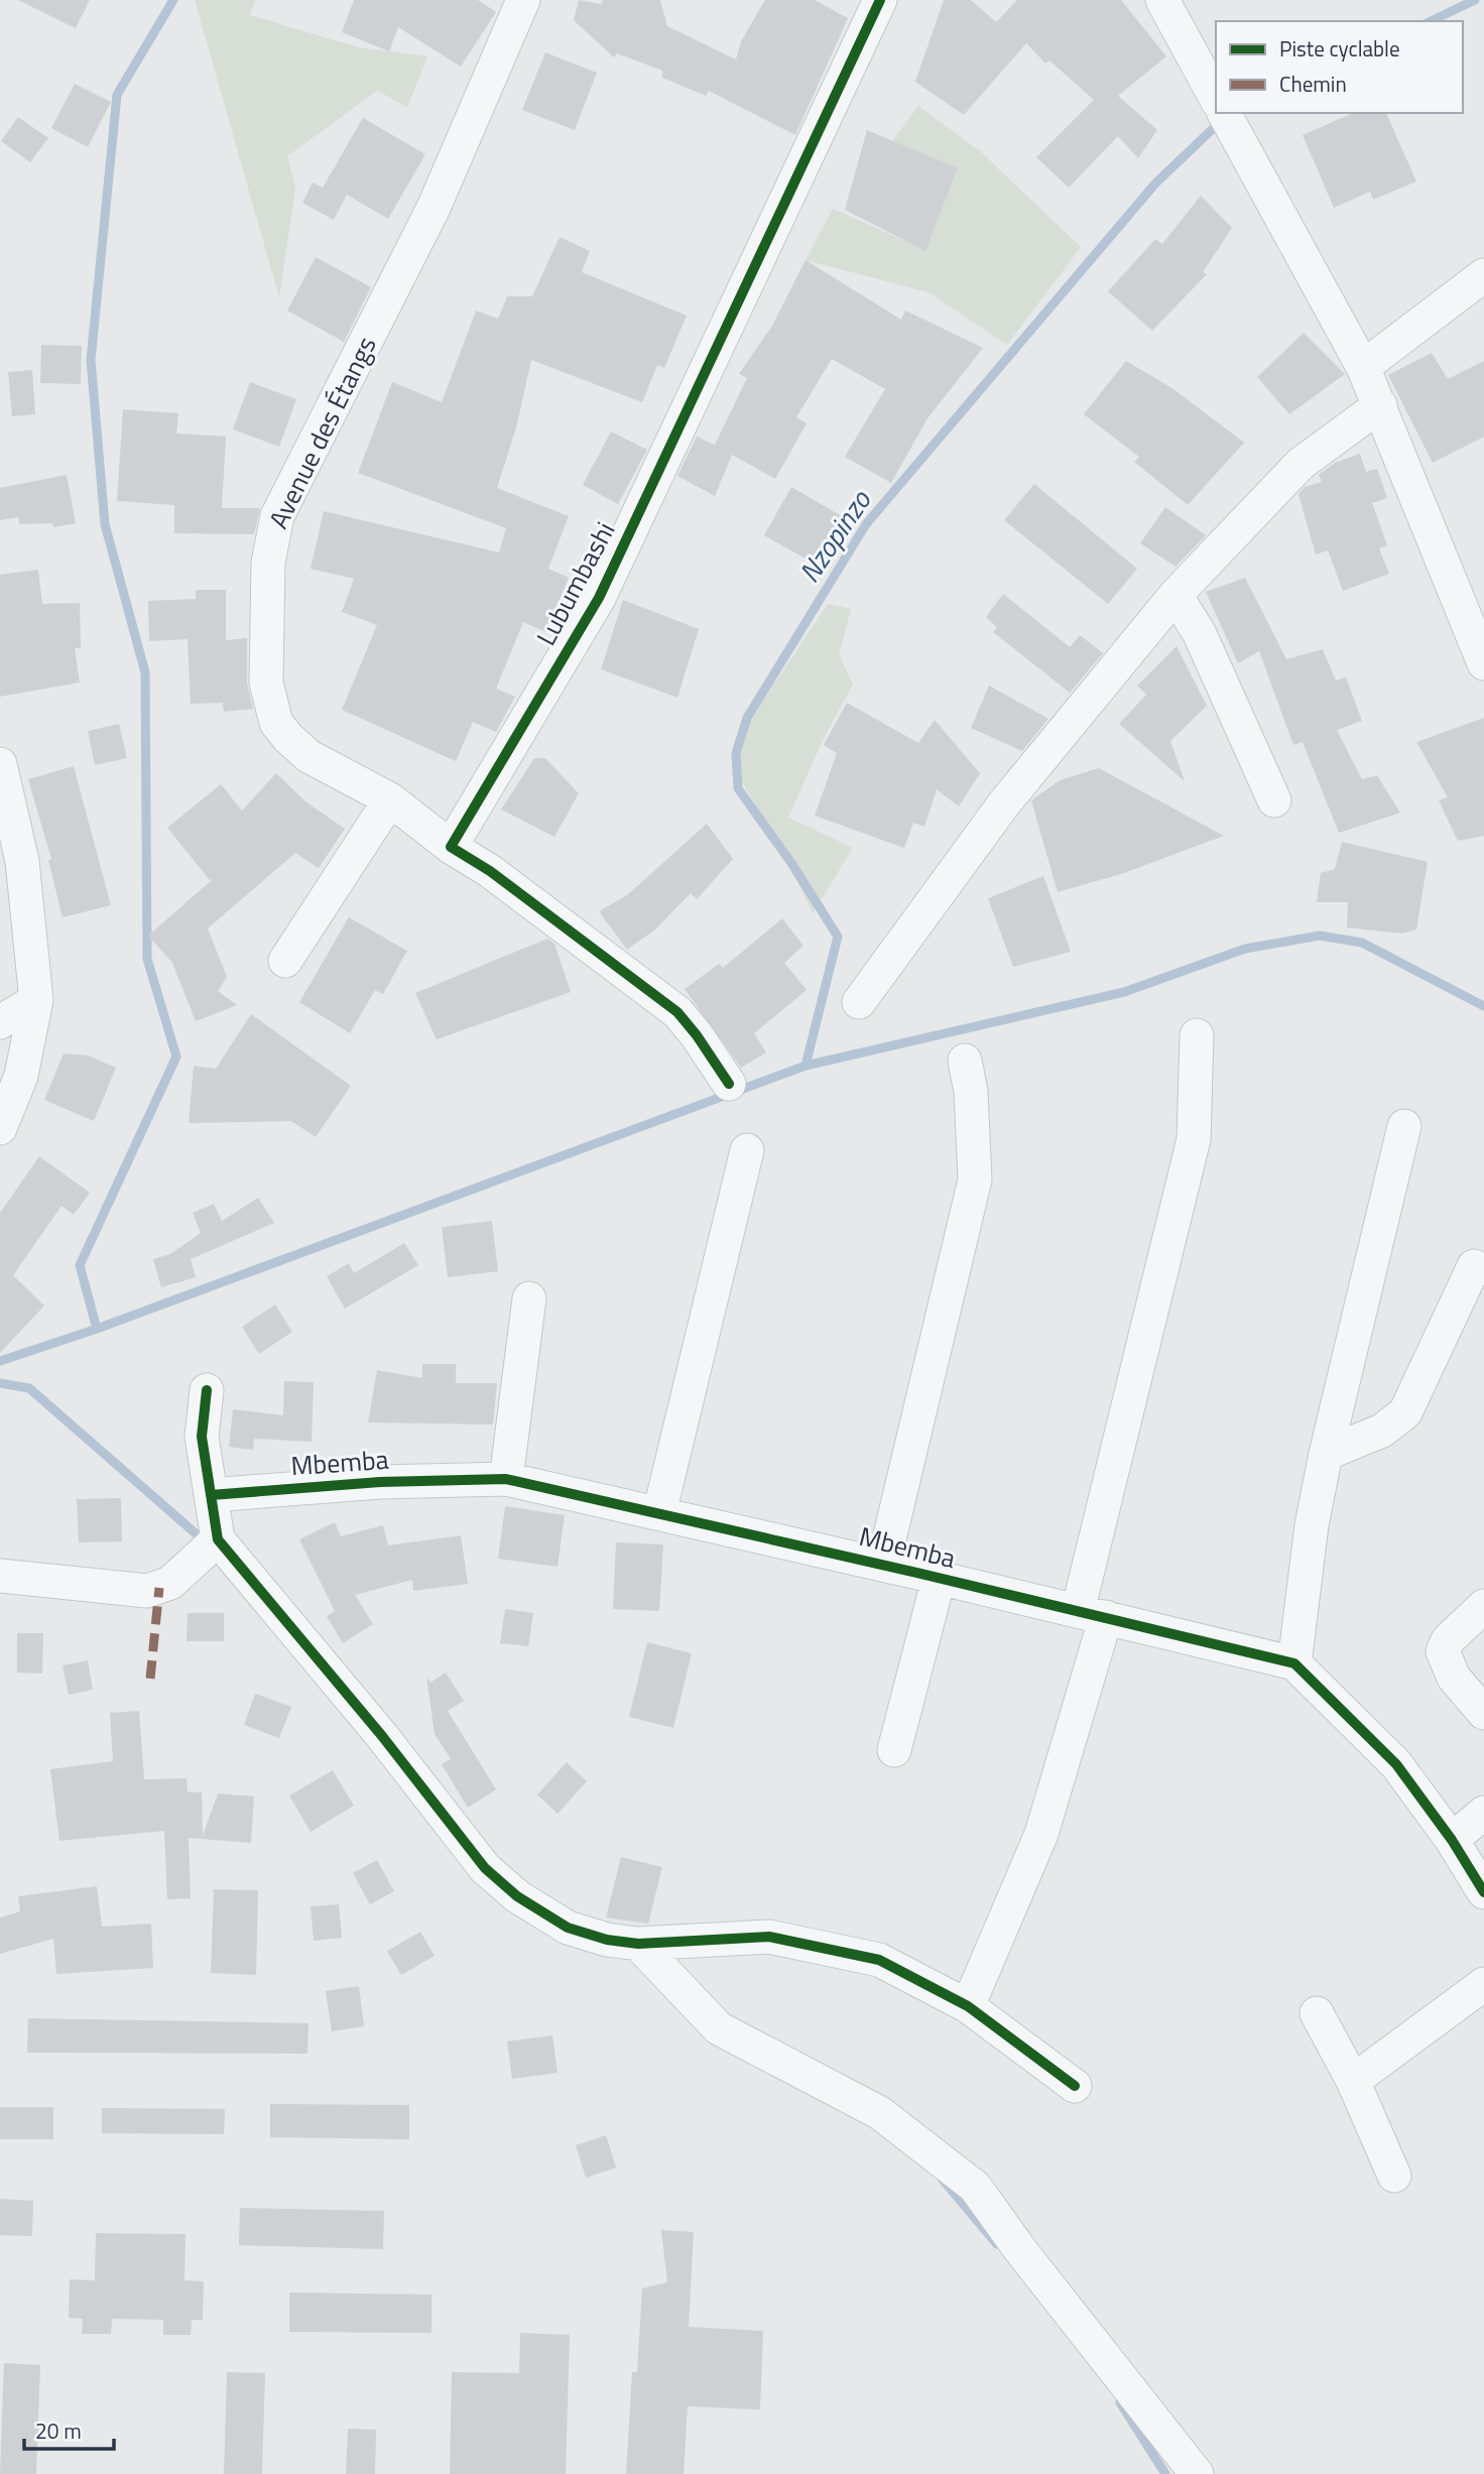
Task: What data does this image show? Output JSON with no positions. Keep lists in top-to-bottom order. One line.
{"streets":{"street":["Avenue des Étangs","Lubumbashi","Mbemba"]},"crossings":[["Avenue des Étangs","Lubumbashi"]],"water":["Nzopinzo"],"legend":["Piste cyclable","Chemin"],"scale_bar":"20 m"}
